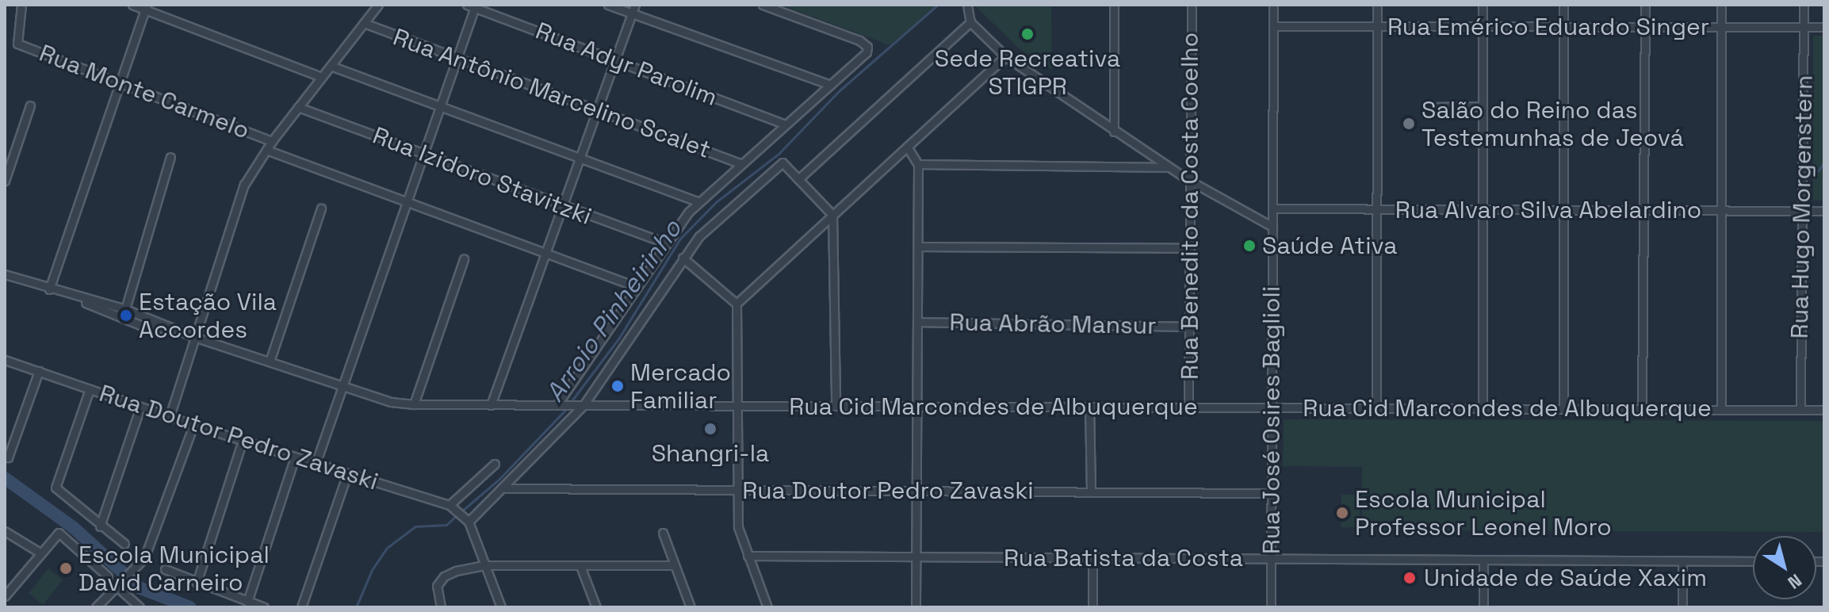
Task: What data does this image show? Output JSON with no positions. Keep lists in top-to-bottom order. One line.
{"streets":{"street":["Rua Emérico Eduardo Singer","Rua Adyr Parolim","Rua Monte Carmelo","Rua Antônio Marcelino Scalet","Rua Izidoro Stavitzki","Rua Benedito da Costa Coelho","Rua Hugo Morgenstern","Rua Alvaro Silva Abelardino","Rua Abrão Mansur","Rua Cid Marcondes de Albuquerque","Rua José Osires Baglioli","Rua Doutor Pedro Zavaski","Rua Batista da Costa"]},"crossings":[["Rua Emérico Eduardo Singer","Rua Hugo Morgenstern"],["Rua Emérico Eduardo Singer","Rua José Osires Baglioli"],["Rua Benedito da Costa Coelho","Rua Abrão Mansur"],["Rua Benedito da Costa Coelho","Rua Cid Marcondes de Albuquerque"],["Rua Hugo Morgenstern","Rua Alvaro Silva Abelardino"],["Rua Hugo Morgenstern","Rua Cid Marcondes de Albuquerque"],["Rua Alvaro Silva Abelardino","Rua José Osires Baglioli"],["Rua Cid Marcondes de Albuquerque","Rua José Osires Baglioli"],["Rua José Osires Baglioli","Rua Doutor Pedro Zavaski"],["Rua José Osires Baglioli","Rua Batista da Costa"]],"water":["Arroio Pinheirinho"],"places":["Sede Recreativa STIGPR","Salão do Reino das Testemunhas de Jeová","Saúde Ativa","Estação Vila Accordes","Mercado Familiar","Shangri-la","Escola Municipal Professor Leonel Moro","Escola Municipal David Carneiro","Unidade de Saúde Xaxim"],"north":"bottom right"}
